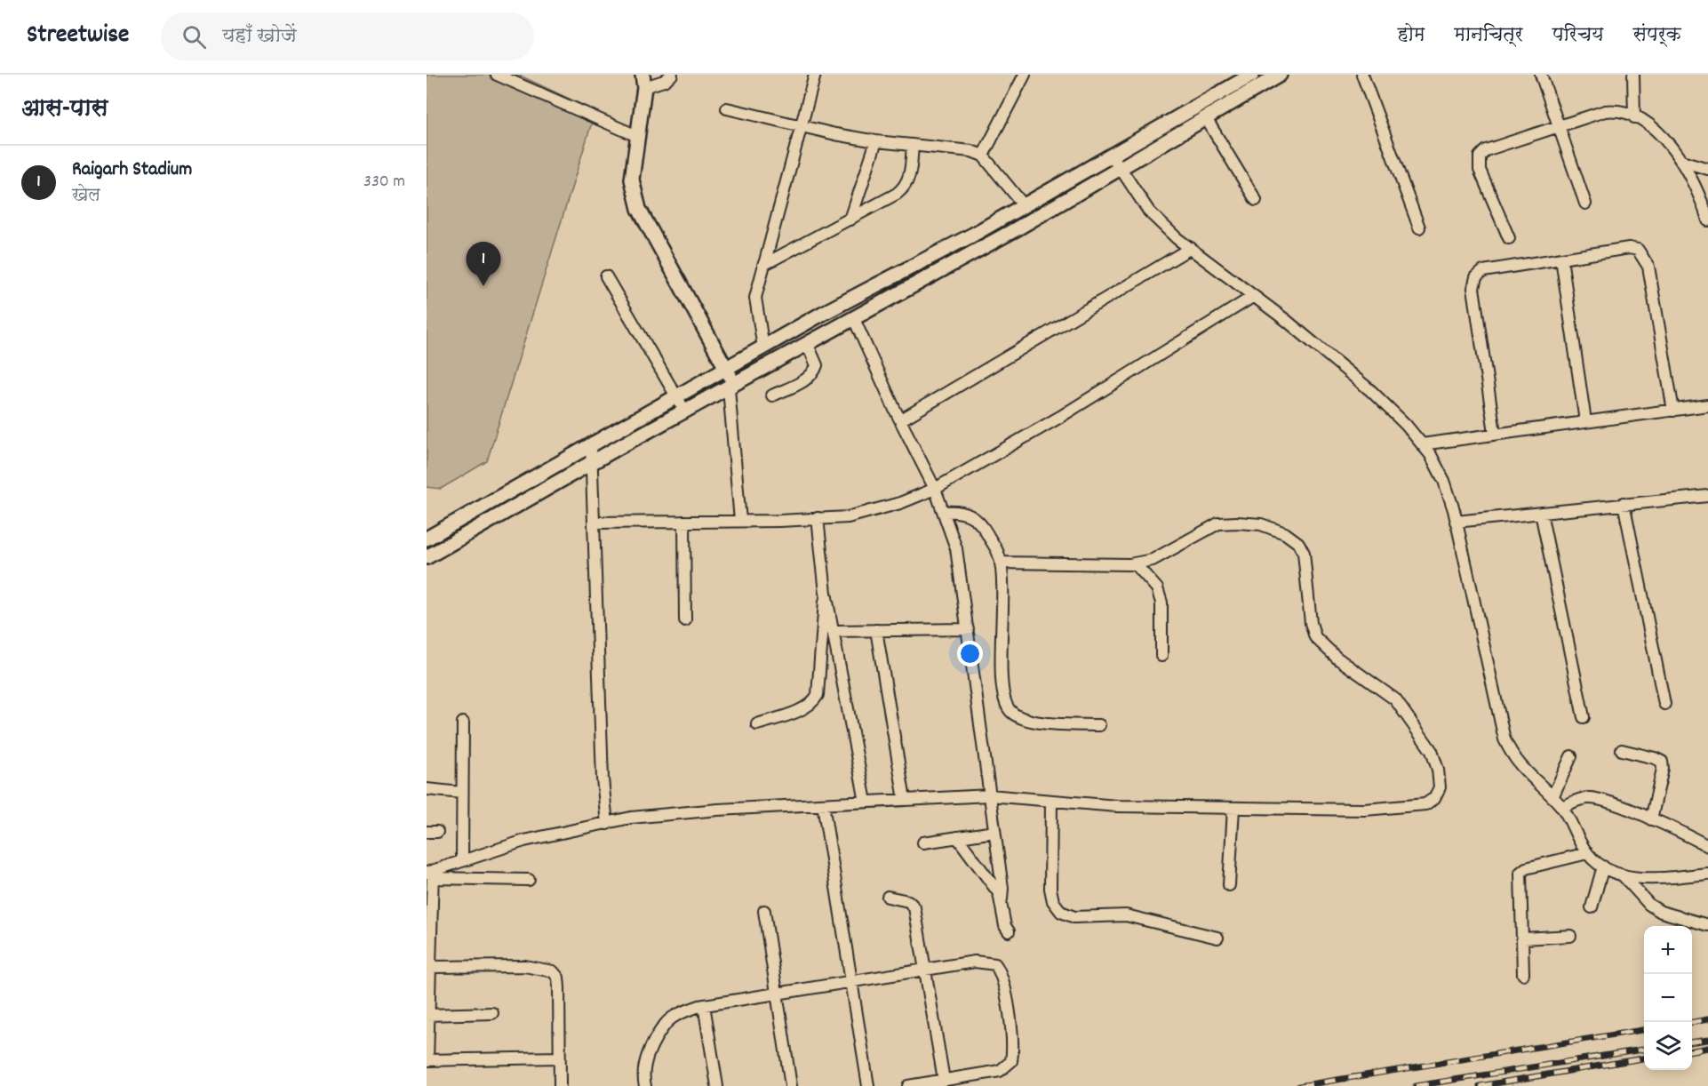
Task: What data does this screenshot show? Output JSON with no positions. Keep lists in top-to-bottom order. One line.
{"page":{"header":"Streetwise","search":"यहाँ खोजें","nav":["होम","मानचित्र","परिचय","संपर्क"],"heading":"आस-पास","list":[{"mark":"1","name":"Raigarh Stadium","note":"खेल","value":"330 m"}],"pins":"1","map_buttons":["+","−"]}}
